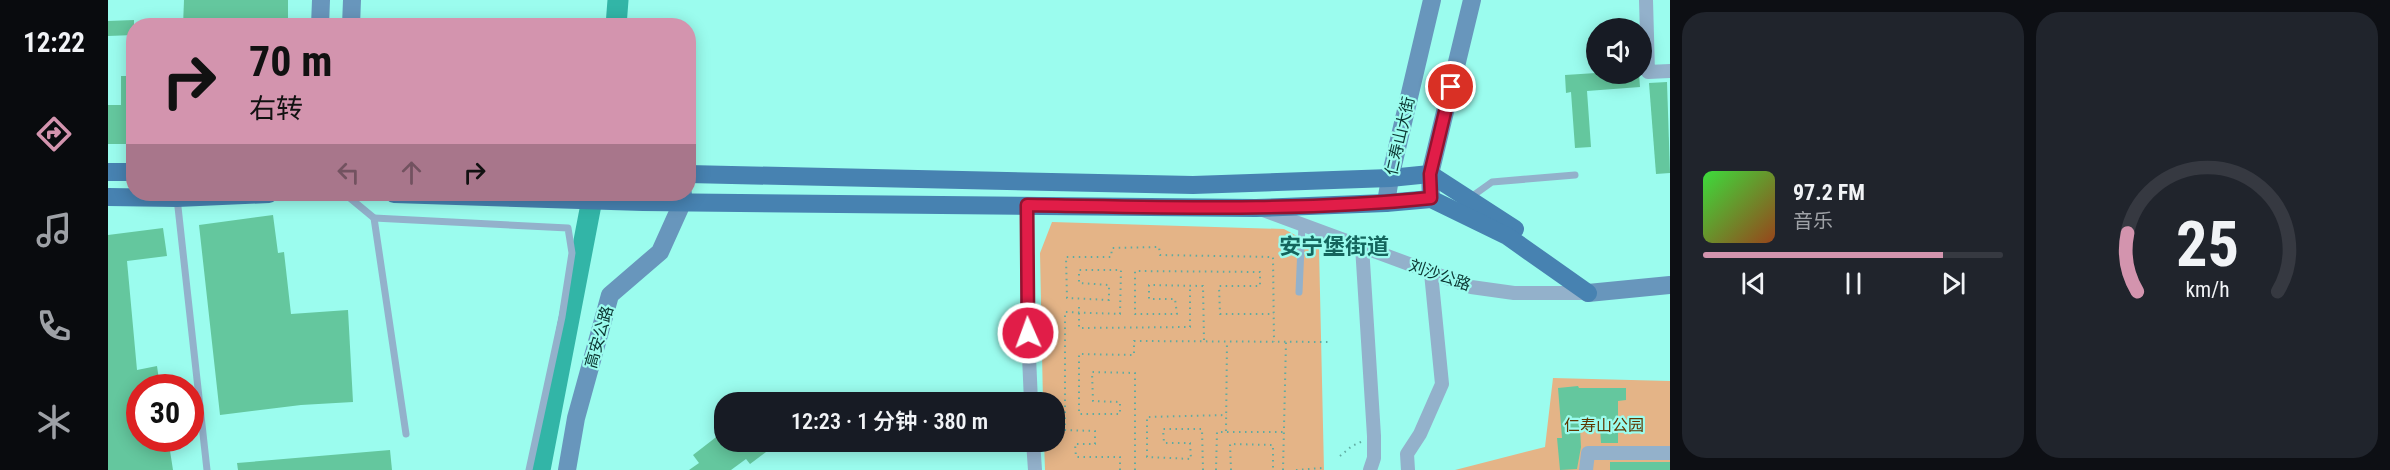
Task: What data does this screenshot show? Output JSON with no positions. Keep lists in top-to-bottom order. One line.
{"streets":{"main road":["仁寿山大街","刘沙公路","高安公路"]},"districts":["安宁堡街道"],"parks":["仁寿山公园"],"page":{"tabs":"12:22","turn":["70 m","右转"],"song":["97.2 FM","音乐"],"limit":"30","trip":"12:23 · 1 分钟 · 380 m","gauge":["25","km/h"]}}
